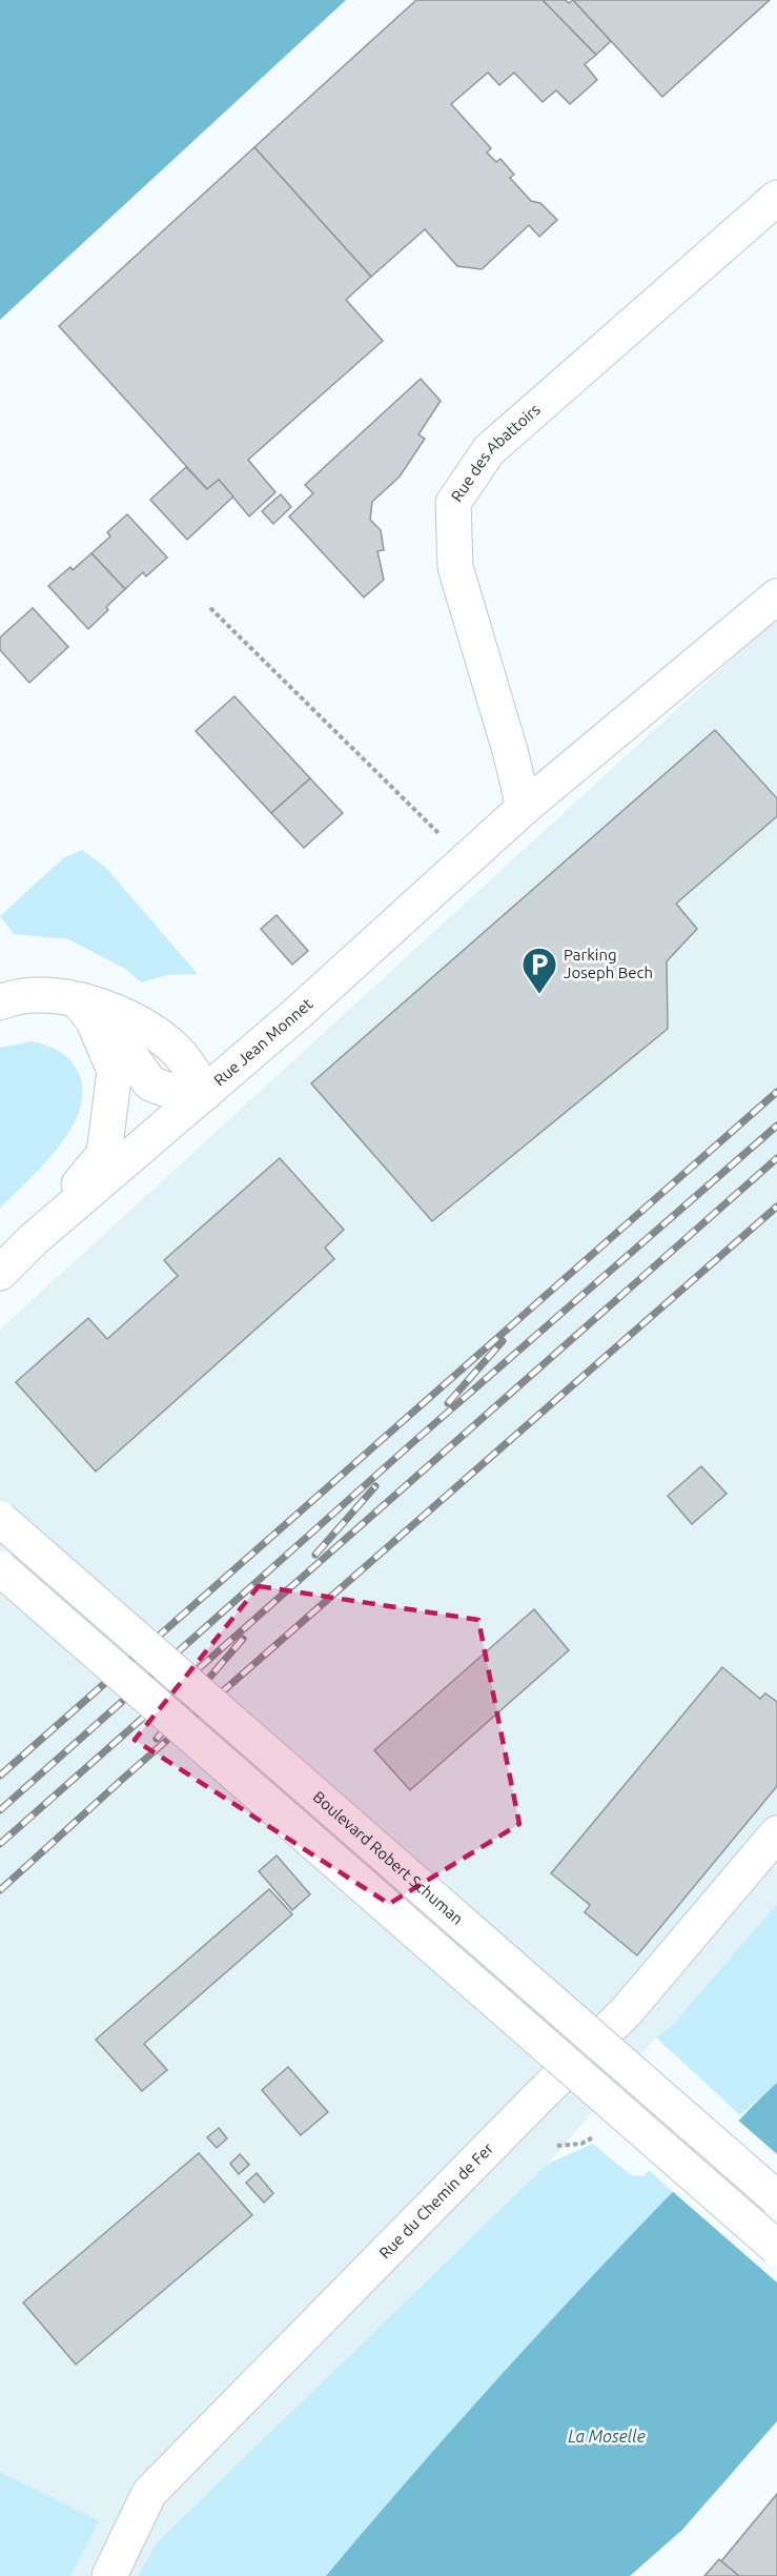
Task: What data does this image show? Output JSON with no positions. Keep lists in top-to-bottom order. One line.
{"streets":{"street":["Rue des Abattoirs","Rue Jean Monnet","Boulevard Robert Schuman","Rue du Chemin de Fer"]},"crossings":[["Rue des Abattoirs","Rue Jean Monnet"]],"water":["La Moselle"],"places":{"parking":["Parking Joseph Bech"]}}
